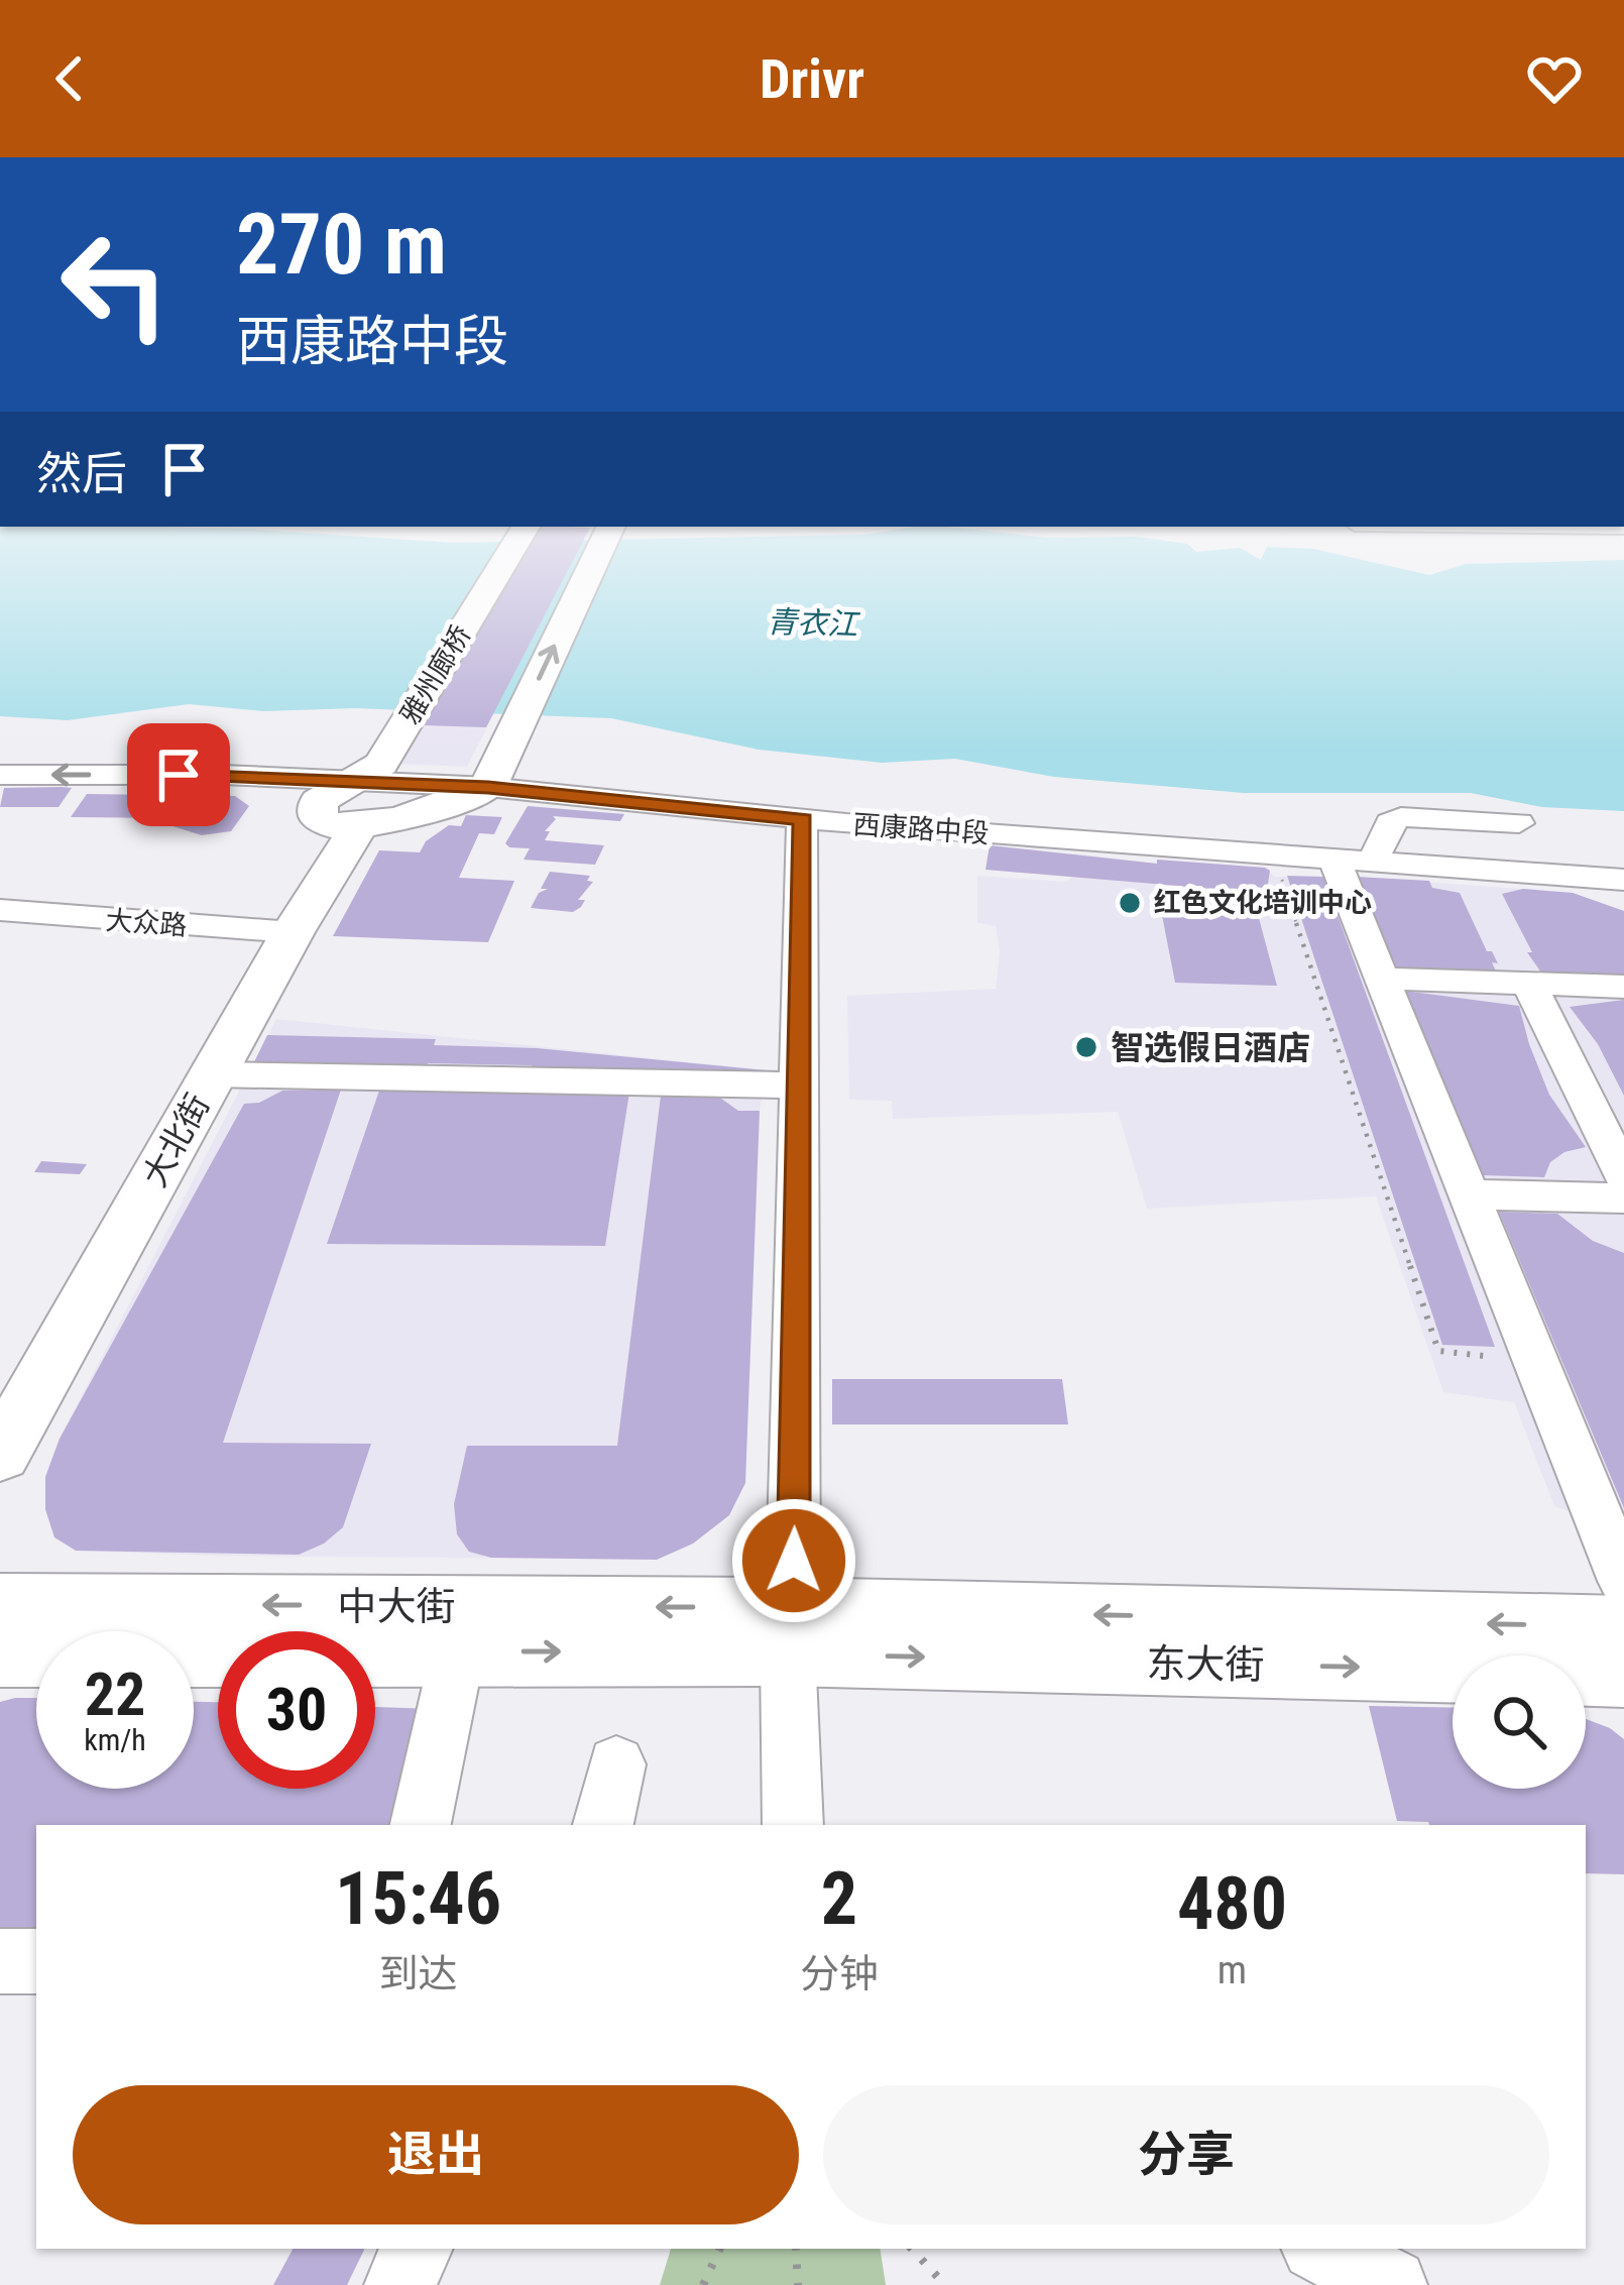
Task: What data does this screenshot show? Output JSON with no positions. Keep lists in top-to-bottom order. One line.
{"streets":{"main road":["雅州廊桥","大北街","中大街","东大街"],"street":["西康路中段","大众路"]},"crossings":[["雅州廊桥","大北街"],["大众路","大北街"],["中大街","东大街"]],"water":["青衣江"],"places":["红色文化培训中心","智选假日酒店"],"page":{"header":"Drivr","turn":["270 m","西康路中段"],"then":"然后","speed":"22 km/h","limit":"30","eta":["15:46","到达","2","分钟","480","m"],"buttons":["退出","分享"]}}
